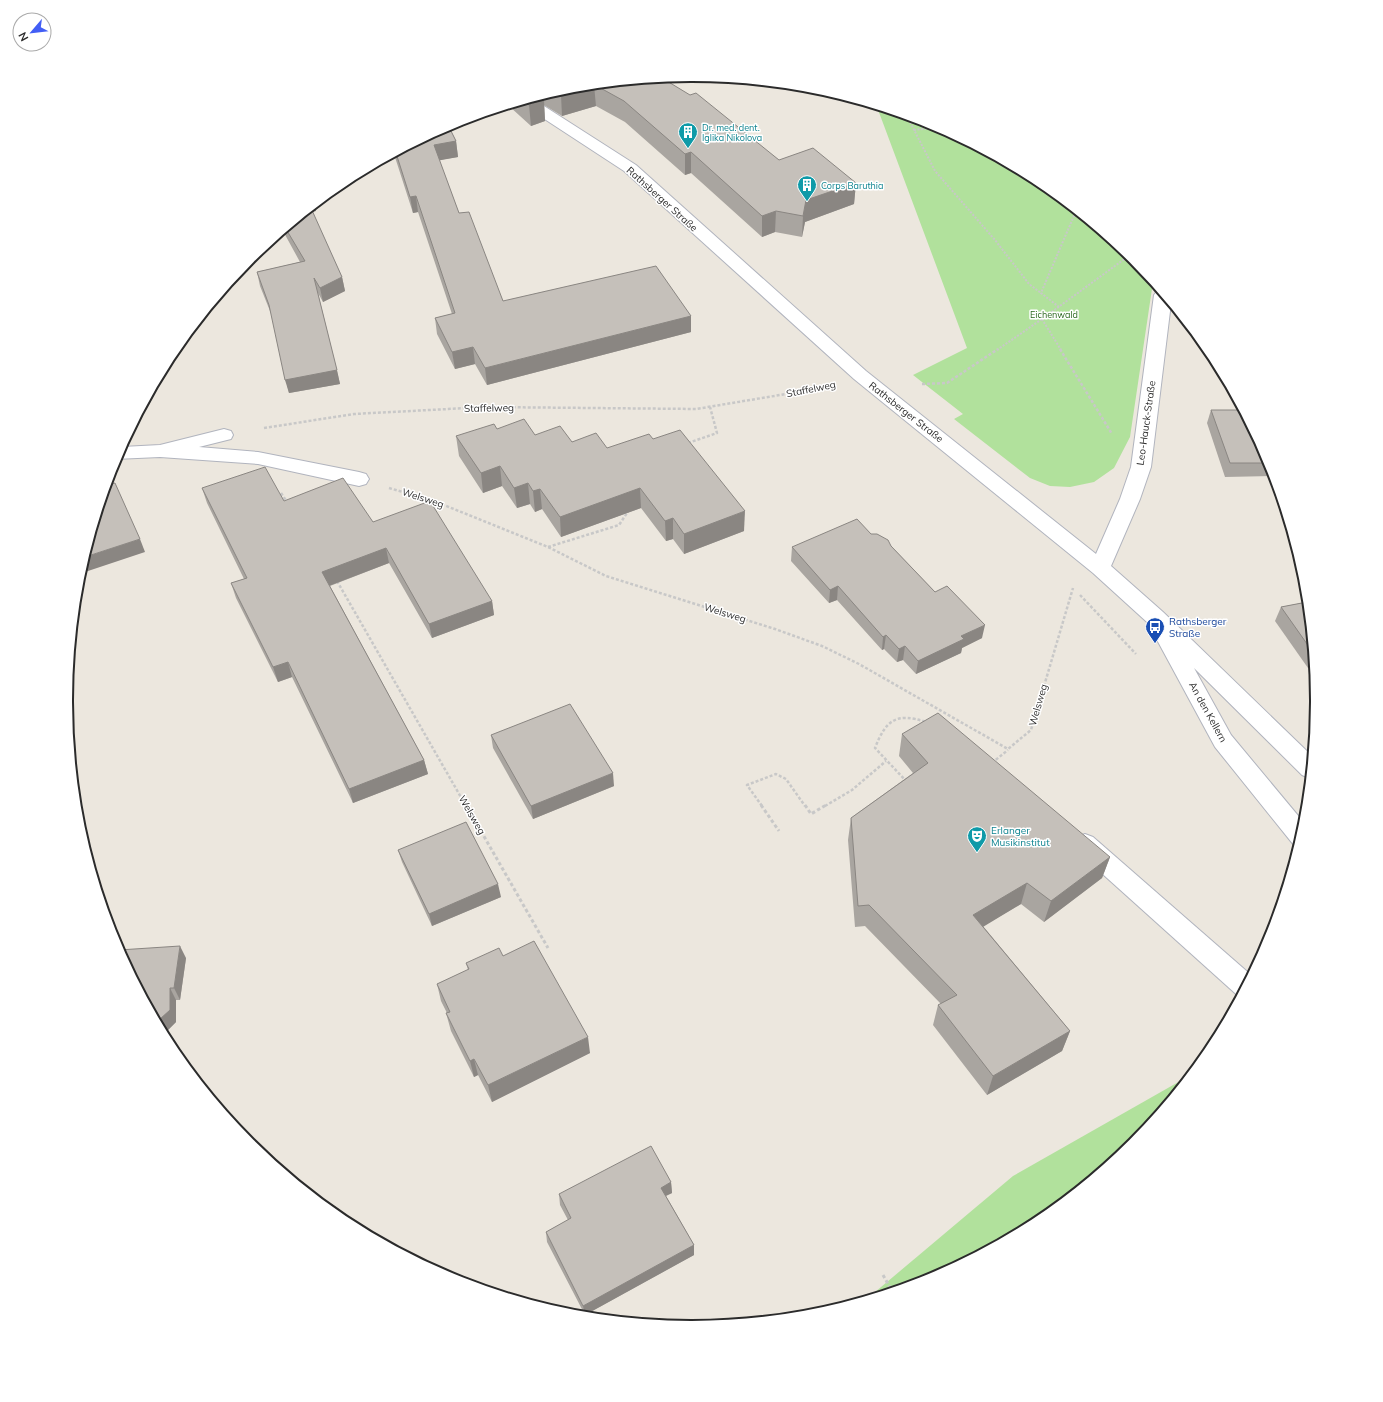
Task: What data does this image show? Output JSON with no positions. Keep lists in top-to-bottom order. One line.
{"streets":{"street":["Rathsberger Straße","Leo-Hauck-Straße","An den Kellern"],"path":["Staffelweg","Welsweg"]},"crossings":[["Rathsberger Straße","Staffelweg"],["Rathsberger Straße","Leo-Hauck-Straße"],["Rathsberger Straße","An den Kellern"]],"parks":["Eichenwald"],"places":{"building":["Dr. med. dent. Iglika Nikolova","Corps Baruthia"],"bus stop":["Rathsberger Straße"],"theatre":["Erlanger Musikinstitut"]},"north":"bottom left"}
